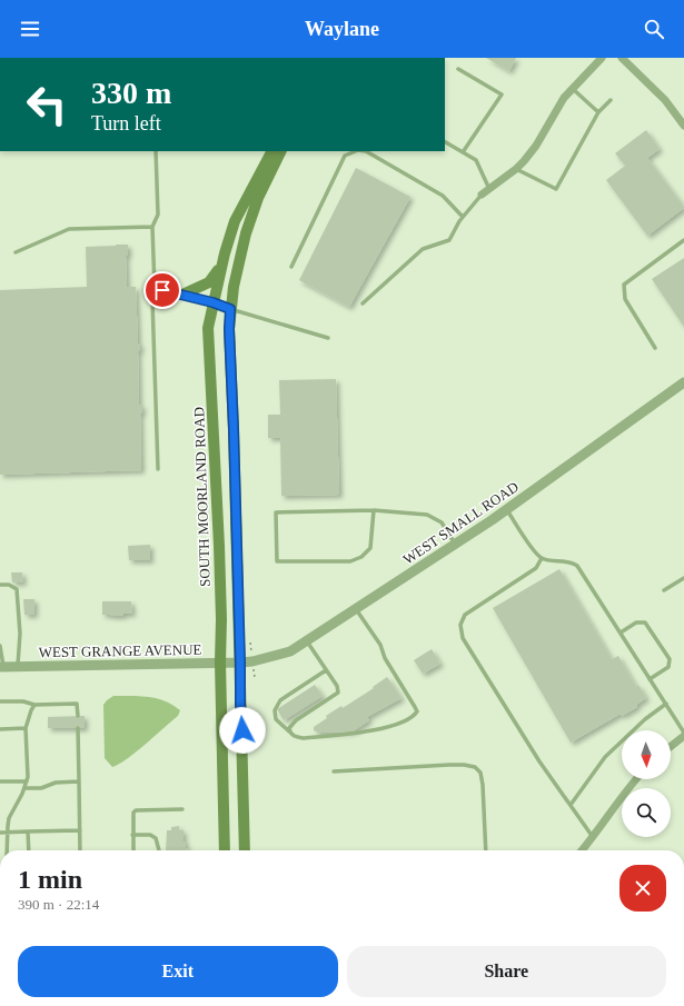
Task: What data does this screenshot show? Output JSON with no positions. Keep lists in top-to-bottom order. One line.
{"streets":{"main road":["SOUTH MOORLAND ROAD"],"street":["WEST SMALL ROAD","WEST GRANGE AVENUE"]},"crossings":[["SOUTH MOORLAND ROAD","WEST GRANGE AVENUE"],["WEST SMALL ROAD","WEST GRANGE AVENUE"]],"north":"bottom","page":{"header":"Waylane","turn":["330 m","Turn left"],"heading":["1 min","390 m · 22:14"],"buttons":["Exit","Share"]}}
